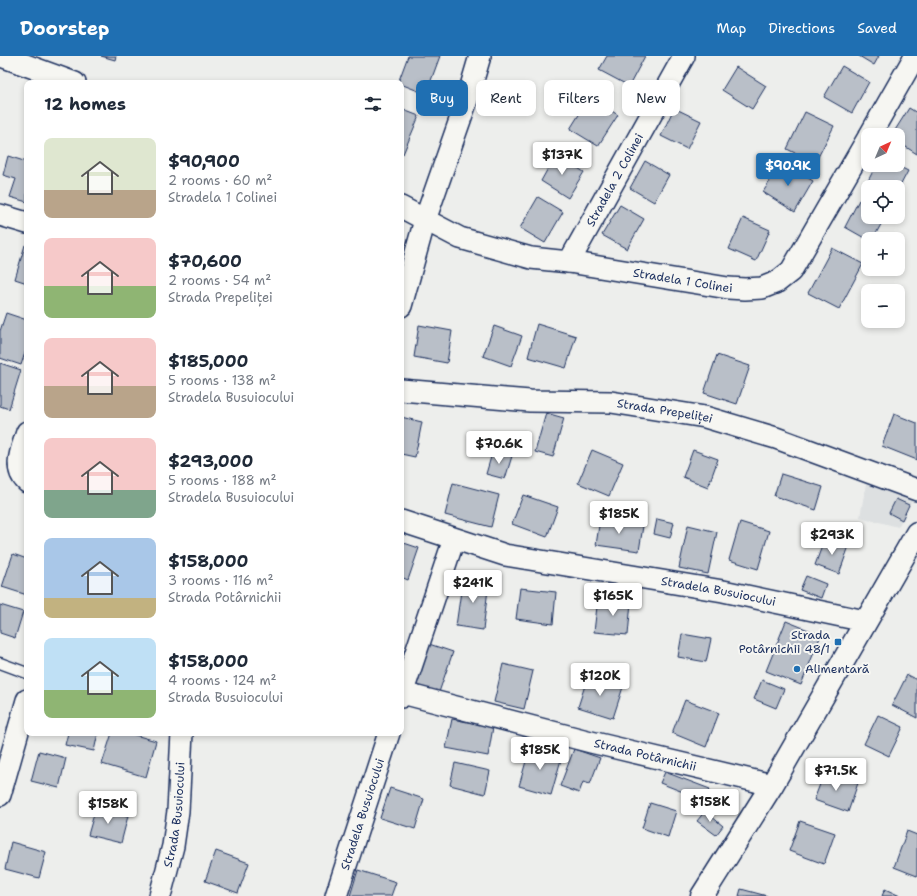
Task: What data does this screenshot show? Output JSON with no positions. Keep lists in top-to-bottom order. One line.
{"streets":{"street":["Stradela 2 Colinei","Stradela 1 Colinei","Strada Prepeliței","Stradela Busuiocului","Strada Potârnichii","Strada Busuiocului"]},"crossings":[["Stradela 2 Colinei","Stradela 1 Colinei"]],"places":{"transit":["Strada Potârnichii 48/1"],"other":["Alimentară"]},"north":"top right","page":{"header":"Doorstep","nav":["Map","Directions","Saved"],"chip":["Buy","Rent","Filters","New"],"heading":"12 homes","map_buttons":["+","−"],"list":[{"name":"$90,900","note":"2 rooms · 60 m² · Stradela 1 Colinei"},{"name":"$70,600","note":"2 rooms · 54 m² · Strada Prepeliței"},{"name":"$185,000","note":"5 rooms · 138 m² · Stradela Busuiocului"},{"name":"$293,000","note":"5 rooms · 188 m² · Stradela Busuiocului"},{"name":"$158,000","note":"3 rooms · 116 m² · Strada Potârnichii"},{"name":"$158,000","note":"4 rooms · 124 m² · Strada Busuiocului"}],"price":["$137K","$90.9K","$70.6K","$185K","$293K","$241K","$165K","$120K","$185K","$71.5K","$158K","$158K"]}}
